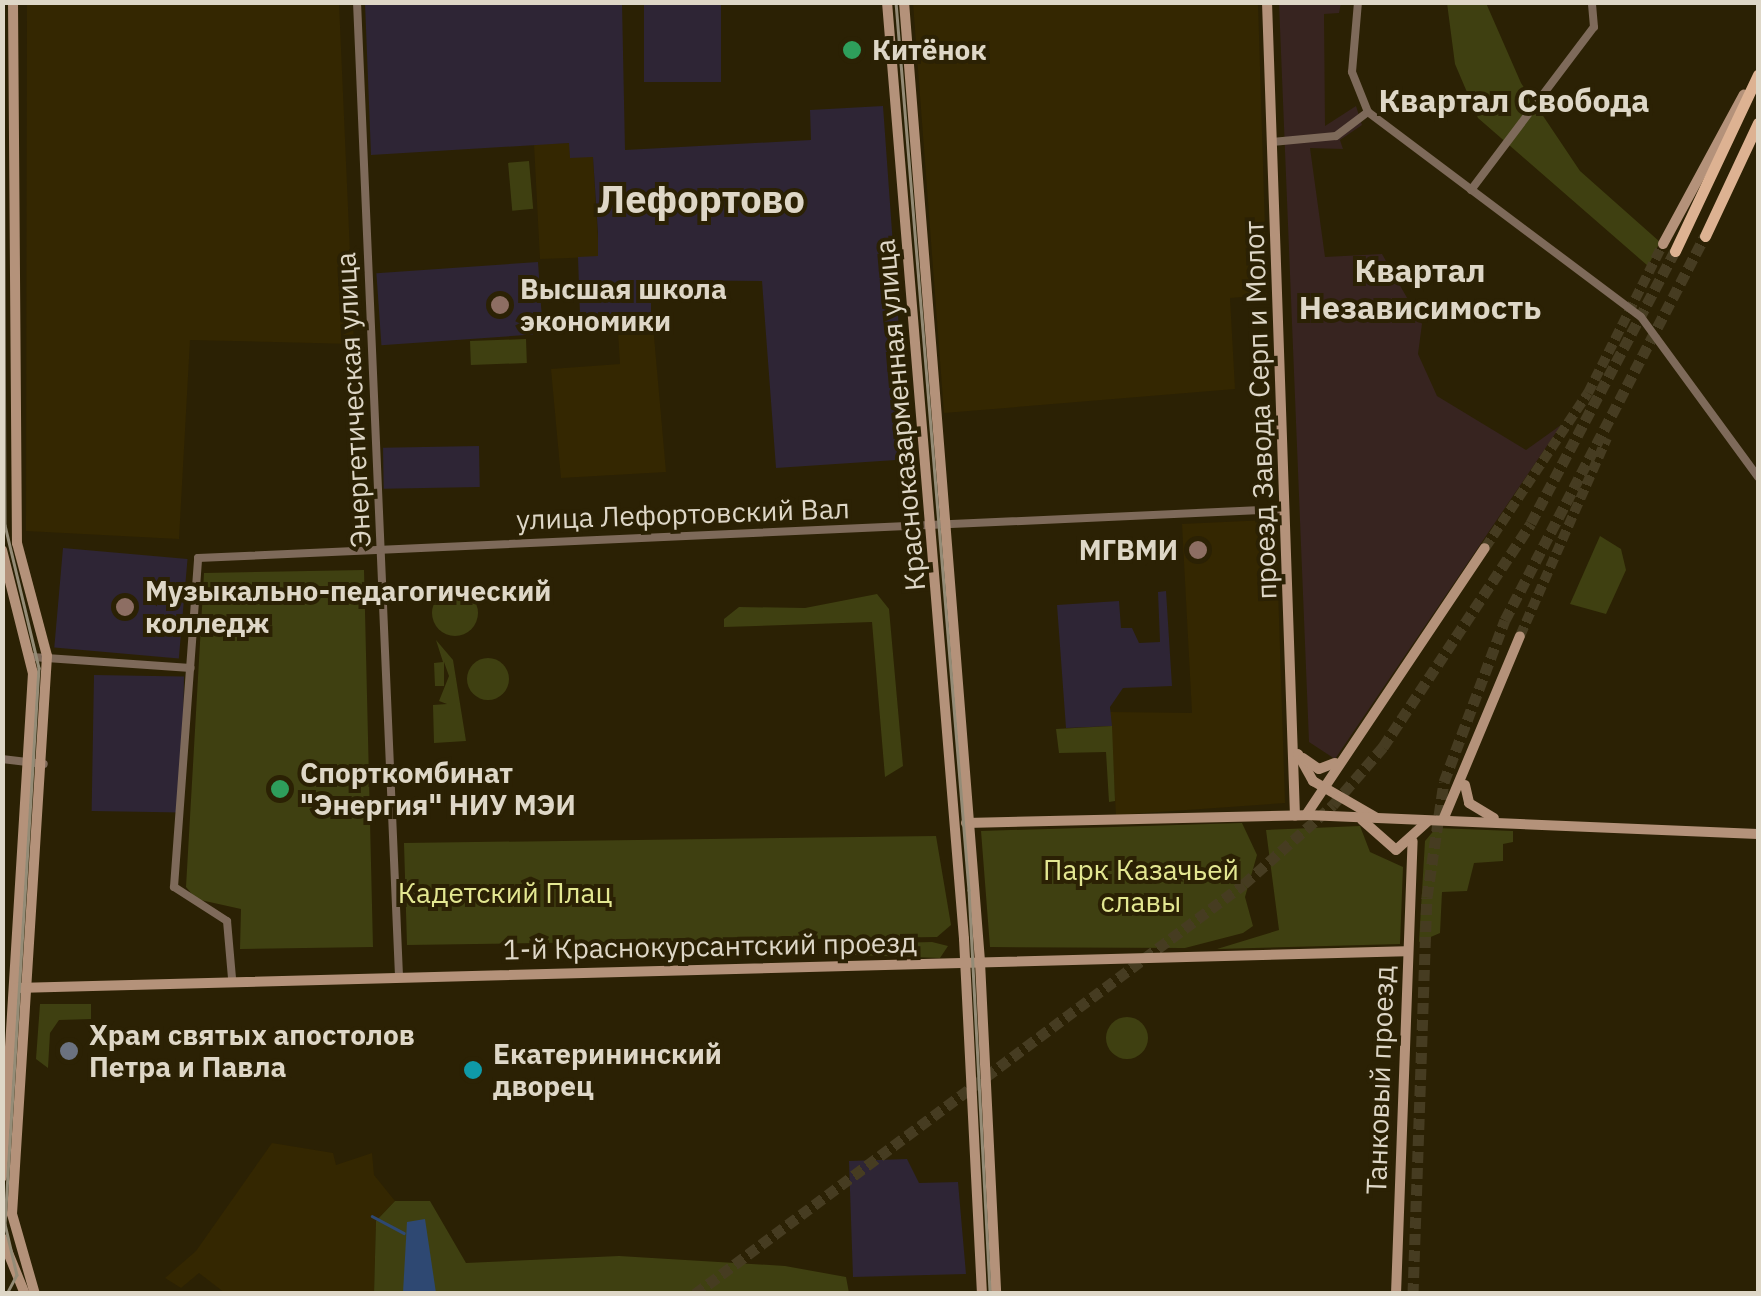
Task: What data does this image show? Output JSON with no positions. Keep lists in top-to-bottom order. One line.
{"streets":{"main road":["проезд Завода Серп и Молот","Красноказарменная улица","1-й Краснокурсантский проезд","Танковый проезд"],"street":["Энергетическая улица","улица Лефортовский Вал"]},"crossings":[["Энергетическая улица","улица Лефортовский Вал"],["Энергетическая улица","1-й Краснокурсантский проезд"],["проезд Завода Серп и Молот","улица Лефортовский Вал"],["Красноказарменная улица","улица Лефортовский Вал"],["Красноказарменная улица","1-й Краснокурсантский проезд"],["1-й Краснокурсантский проезд","Танковый проезд"]],"districts":["Квартал Свобода","Лефортово","Квартал Независимость"],"parks":["Парк Казачьей славы","Кадетский Плац"],"places":["Китёнок","Высшая школа экономики","МГВМИ","Музыкально-педагогический колледж","Спорткомбинат \"Энергия\" НИУ МЭИ","Храм святых апостолов Петра и Павла","Екатерининский дворец"]}
